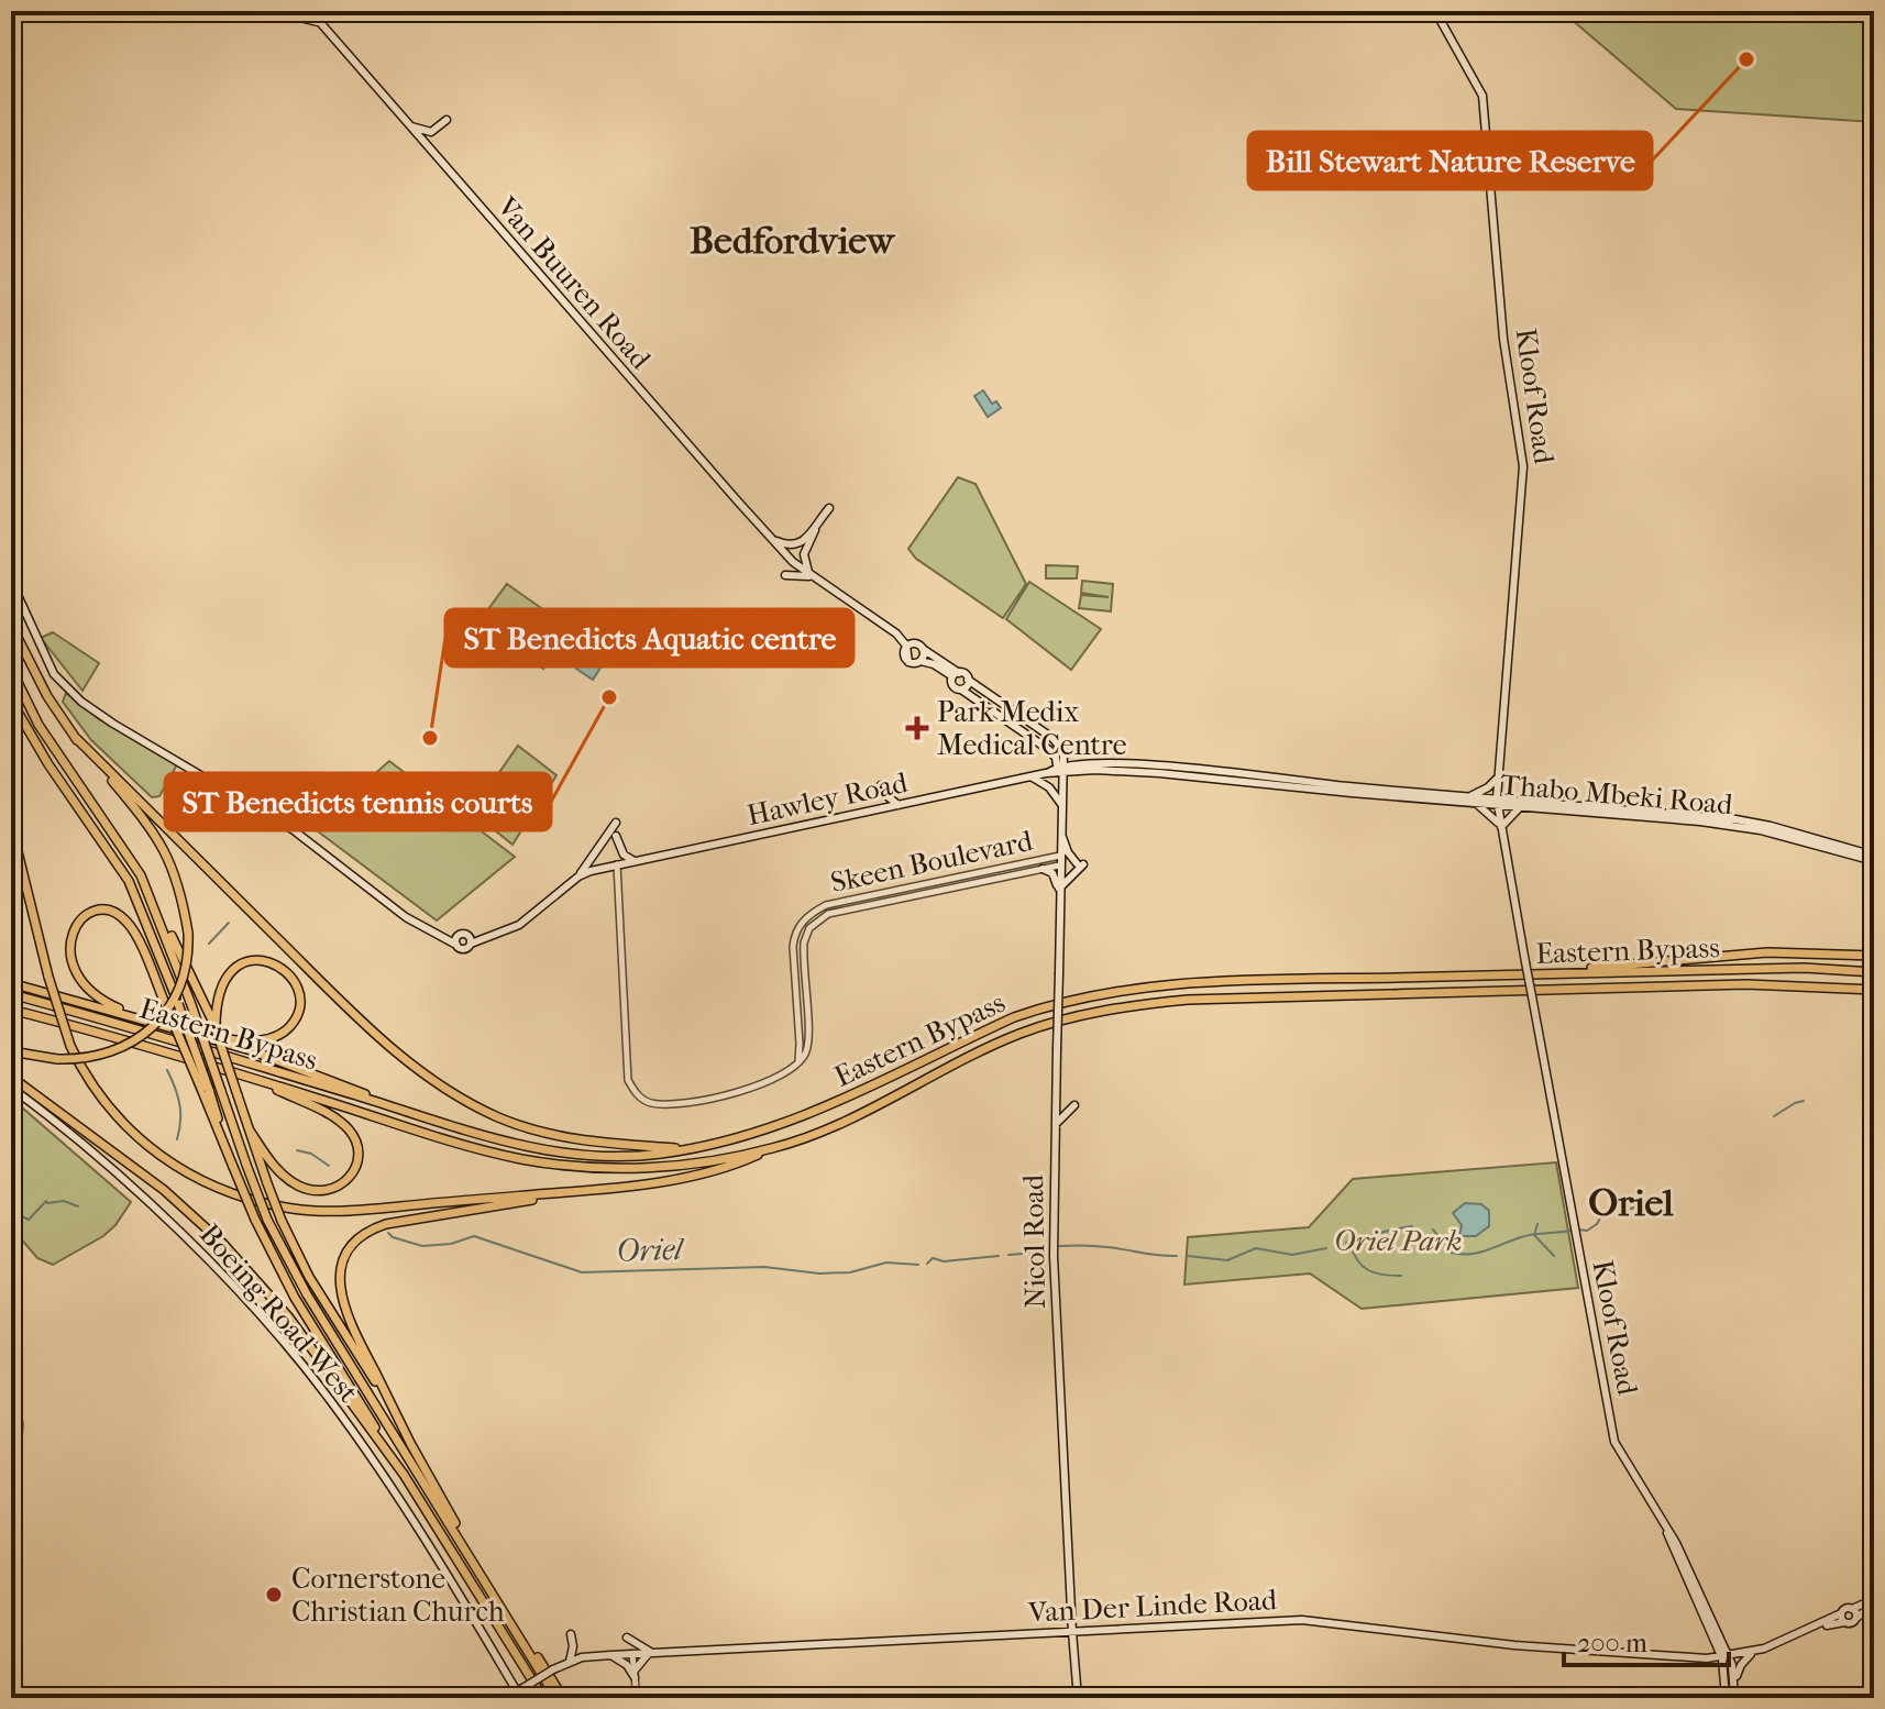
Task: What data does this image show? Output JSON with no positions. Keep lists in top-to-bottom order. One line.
{"streets":{"highway":["Eastern Bypass"],"main road":["Van Buuren Road","Kloof Road","Thabo Mbeki Road","Hawley Road","Nicol Road","Boeing Road West","Van Der Linde Road"],"street":["Skeen Boulevard"]},"crossings":[["Kloof Road","Thabo Mbeki Road"],["Kloof Road","Van Der Linde Road"],["Hawley Road","Nicol Road"],["Skeen Boulevard","Nicol Road"],["Nicol Road","Van Der Linde Road"],["Boeing Road West","Van Der Linde Road"]],"districts":["Bedfordview","Oriel"],"water":["Oriel"],"parks":["Oriel Park"],"places":{"other":["Bill Stewart Nature Reserve","ST Benedicts tennis courts","ST Benedicts Aquatic centre","Cornerstone Christian Church"],"health":["Park Medix Medical Centre"]},"scale_bar":"200 m"}
